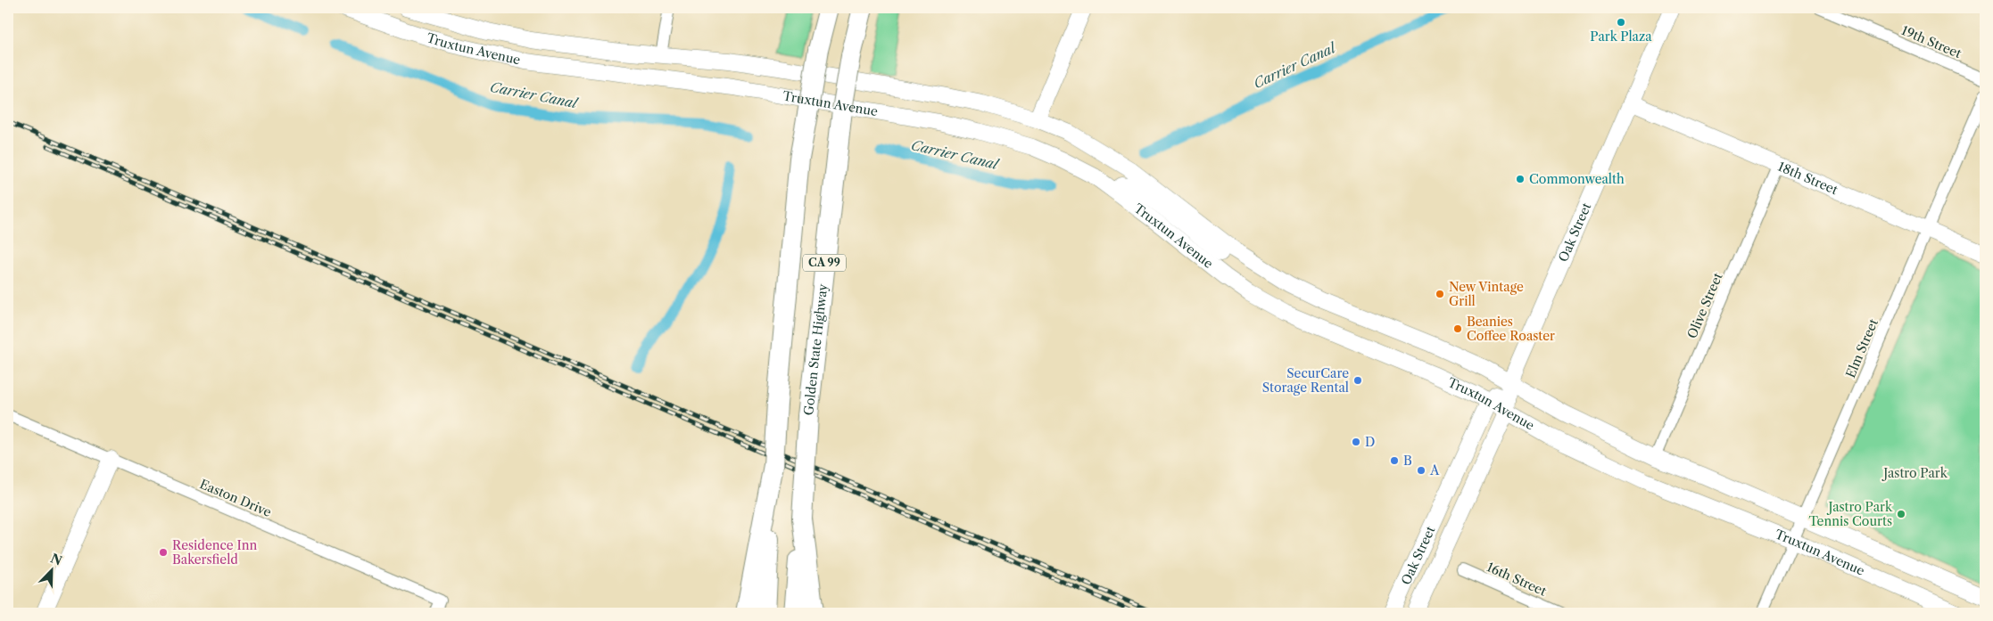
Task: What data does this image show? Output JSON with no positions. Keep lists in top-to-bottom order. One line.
{"streets":{"highway":["CA 99","Golden State Highway"],"main road":["Truxtun Avenue","18th Street","Oak Street"],"street":["19th Street","Olive Street","Elm Street","Easton Drive","16th Street"]},"crossings":[["Truxtun Avenue","Oak Street"],["Truxtun Avenue","Olive Street"],["Truxtun Avenue","Elm Street"],["18th Street","Oak Street"],["18th Street","Olive Street"],["18th Street","Elm Street"]],"water":["Carrier Canal"],"parks":["Jastro Park"],"places":["Park Plaza","Commonwealth","New Vintage Grill","Beanies Coffee Roaster","SecurCare Storage Rental","D","B","A","Jastro Park Tennis Courts","Residence Inn Bakersfield"],"north":"top right"}
